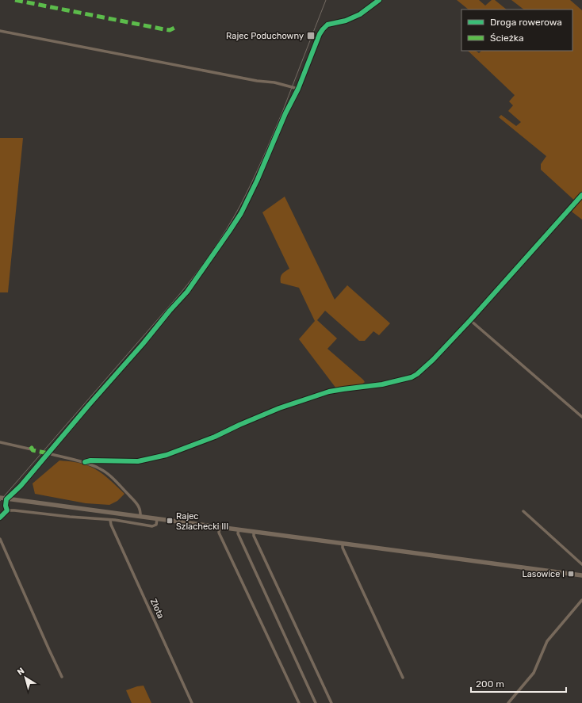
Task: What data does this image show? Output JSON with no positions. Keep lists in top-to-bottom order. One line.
{"streets":{"street":["Złota"]},"places":{"transit":["Rajec Poduchowny","Rajec Szlachecki III","Lasowice I"]},"legend":["Droga rowerowa","Ścieżka"],"scale_bar":"200 m","north":"top left"}
